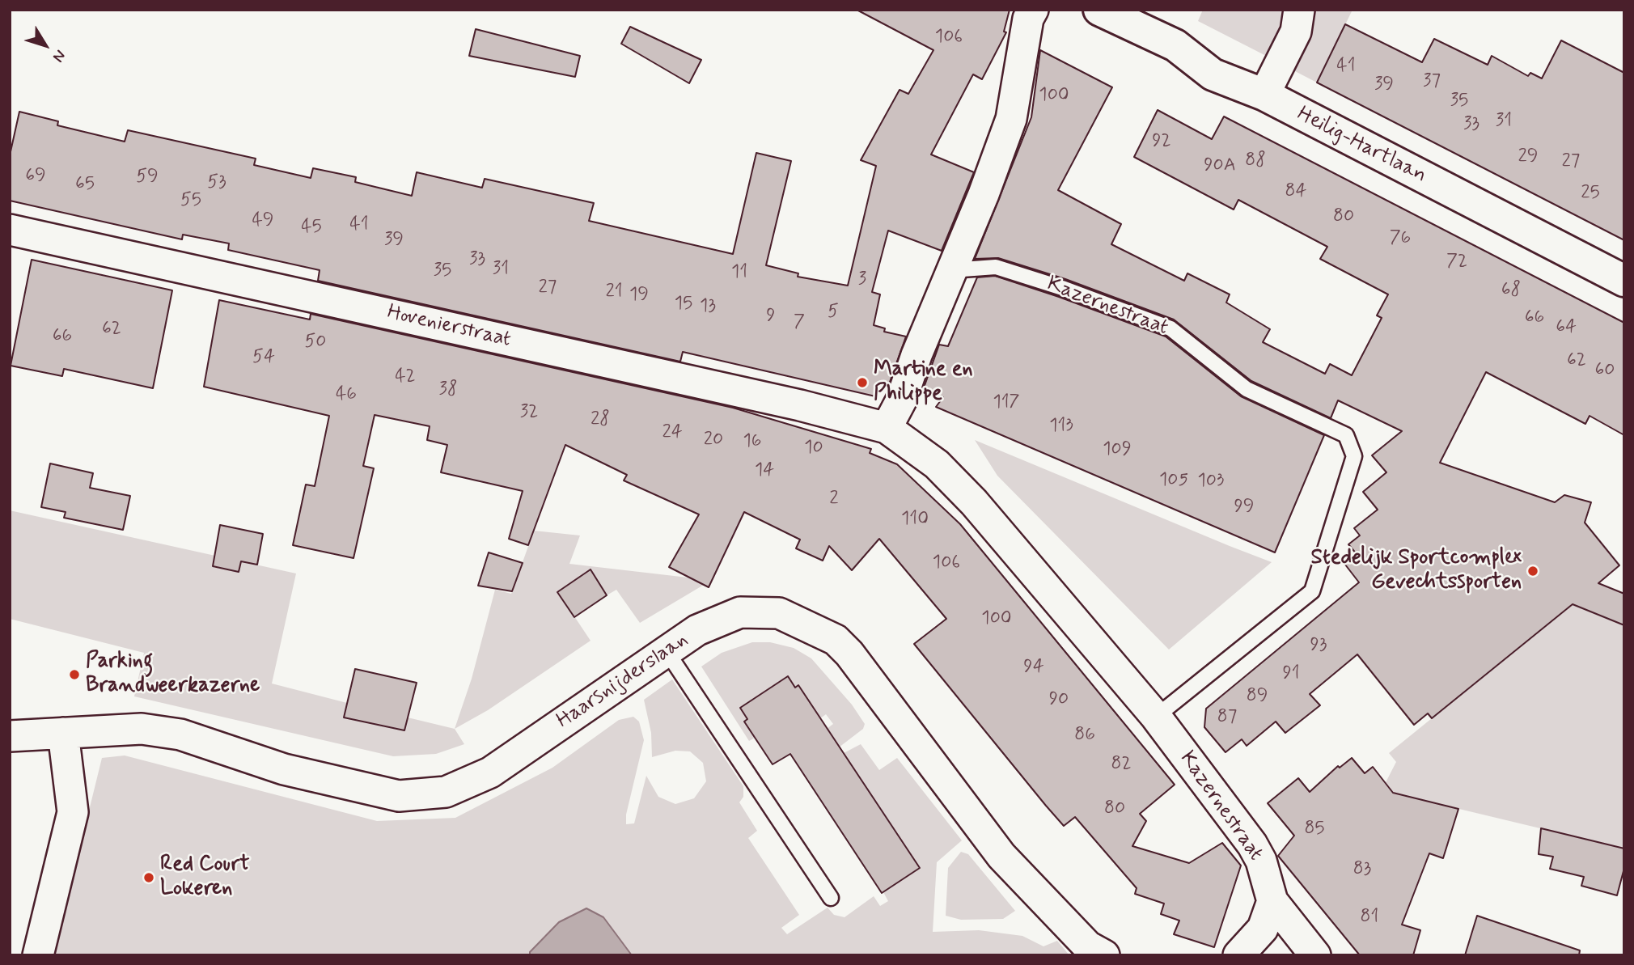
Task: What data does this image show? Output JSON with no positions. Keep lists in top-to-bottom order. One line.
{"streets":{"street":["Heilig-Hartlaan","Kazernestraat","Hovenierstraat","Haarsnijderslaan"]},"crossings":[["Kazernestraat","Hovenierstraat"]],"places":["Martine en Philippe","Stedelijk Sportcomplex Gevechtssporten","Parking Brandweerkazerne","Red Court Lokeren"],"house_numbers":["106","41","37","39","100","35","31","33","92","29","88","27","90A","69","59","53","65","84","25","55","80","49","41","45","76","39","33","72","31","35","11","3","27","68","21","19","15","13","5","9","66","7","64","62","66","50","54","62","60","42","38","46","117","32","28","113","24","20","16","10","109","14","105","103","2","99","110","106","100","93","94","91","89","90","87","86","82","80","85","83","81"],"north":"bottom right"}
